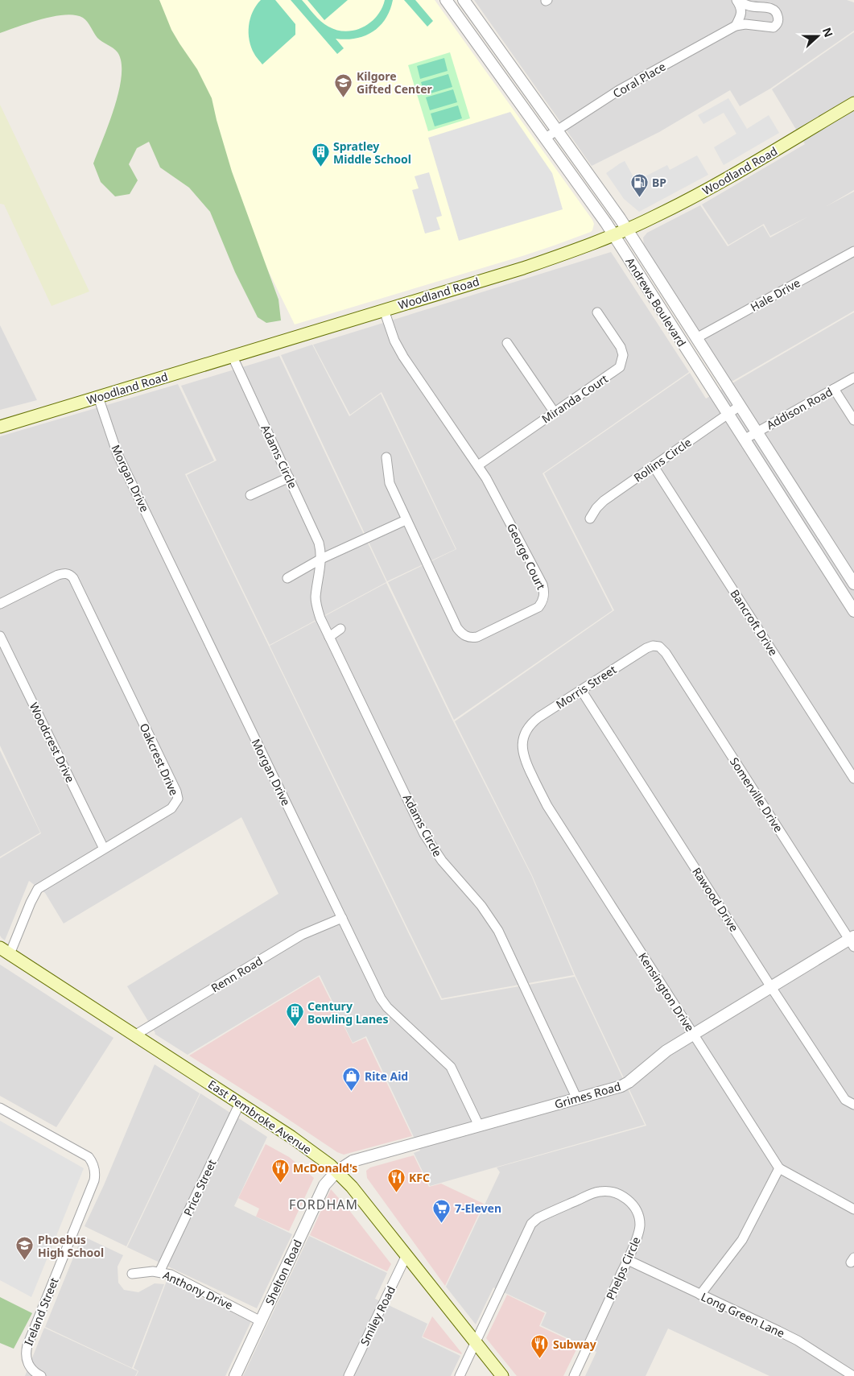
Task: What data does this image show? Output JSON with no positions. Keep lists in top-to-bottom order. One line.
{"streets":{"main road":["Woodland Road","East Pembroke Avenue"],"street":["Coral Place","Hale Drive","Andrews Boulevard","Miranda Court","Addison Road","Adams Circle","Rollins Circle","Morgan Drive","George Court","Bancroft Drive","Morris Street","Woodcrest Drive","Oakcrest Drive","Somerville Drive","Rawood Drive","Renn Road","Kensington Drive","Grimes Road","Price Street","Phelps Circle","Shelton Road","Anthony Drive","Ireland Street","Long Green Lane","Smiley Road"]},"crossings":[["Coral Place","Andrews Boulevard"],["Woodland Road","Andrews Boulevard"],["Woodland Road","Adams Circle"],["Woodland Road","Morgan Drive"],["Woodland Road","George Court"],["Hale Drive","Andrews Boulevard"],["Andrews Boulevard","Addison Road"],["Andrews Boulevard","Rollins Circle"],["Miranda Court","George Court"],["Adams Circle","Grimes Road"],["Rollins Circle","Bancroft Drive"],["Morgan Drive","Renn Road"],["Morgan Drive","Grimes Road"],["Morris Street","Somerville Drive"],["Morris Street","Rawood Drive"],["Morris Street","Kensington Drive"],["Woodcrest Drive","Oakcrest Drive"],["Oakcrest Drive","East Pembroke Avenue"],["Somerville Drive","Grimes Road"],["Rawood Drive","Grimes Road"],["Renn Road","East Pembroke Avenue"],["Kensington Drive","Grimes Road"],["Grimes Road","East Pembroke Avenue"],["Grimes Road","Shelton Road"],["East Pembroke Avenue","Price Street"],["East Pembroke Avenue","Phelps Circle"],["East Pembroke Avenue","Shelton Road"],["East Pembroke Avenue","Smiley Road"],["Price Street","Anthony Drive"],["Phelps Circle","Long Green Lane"],["Shelton Road","Anthony Drive"]],"districts":["FORDHAM"],"places":{"school or university":["Kilgore Gifted Center","Phoebus High School"],"building":["Spratley Middle School","Century Bowling Lanes"],"fuel station":["BP"],"shop":["Rite Aid"],"restaurant":["McDonald's","KFC","Subway"],"supermarket":["7-Eleven"]},"north":"right"}
